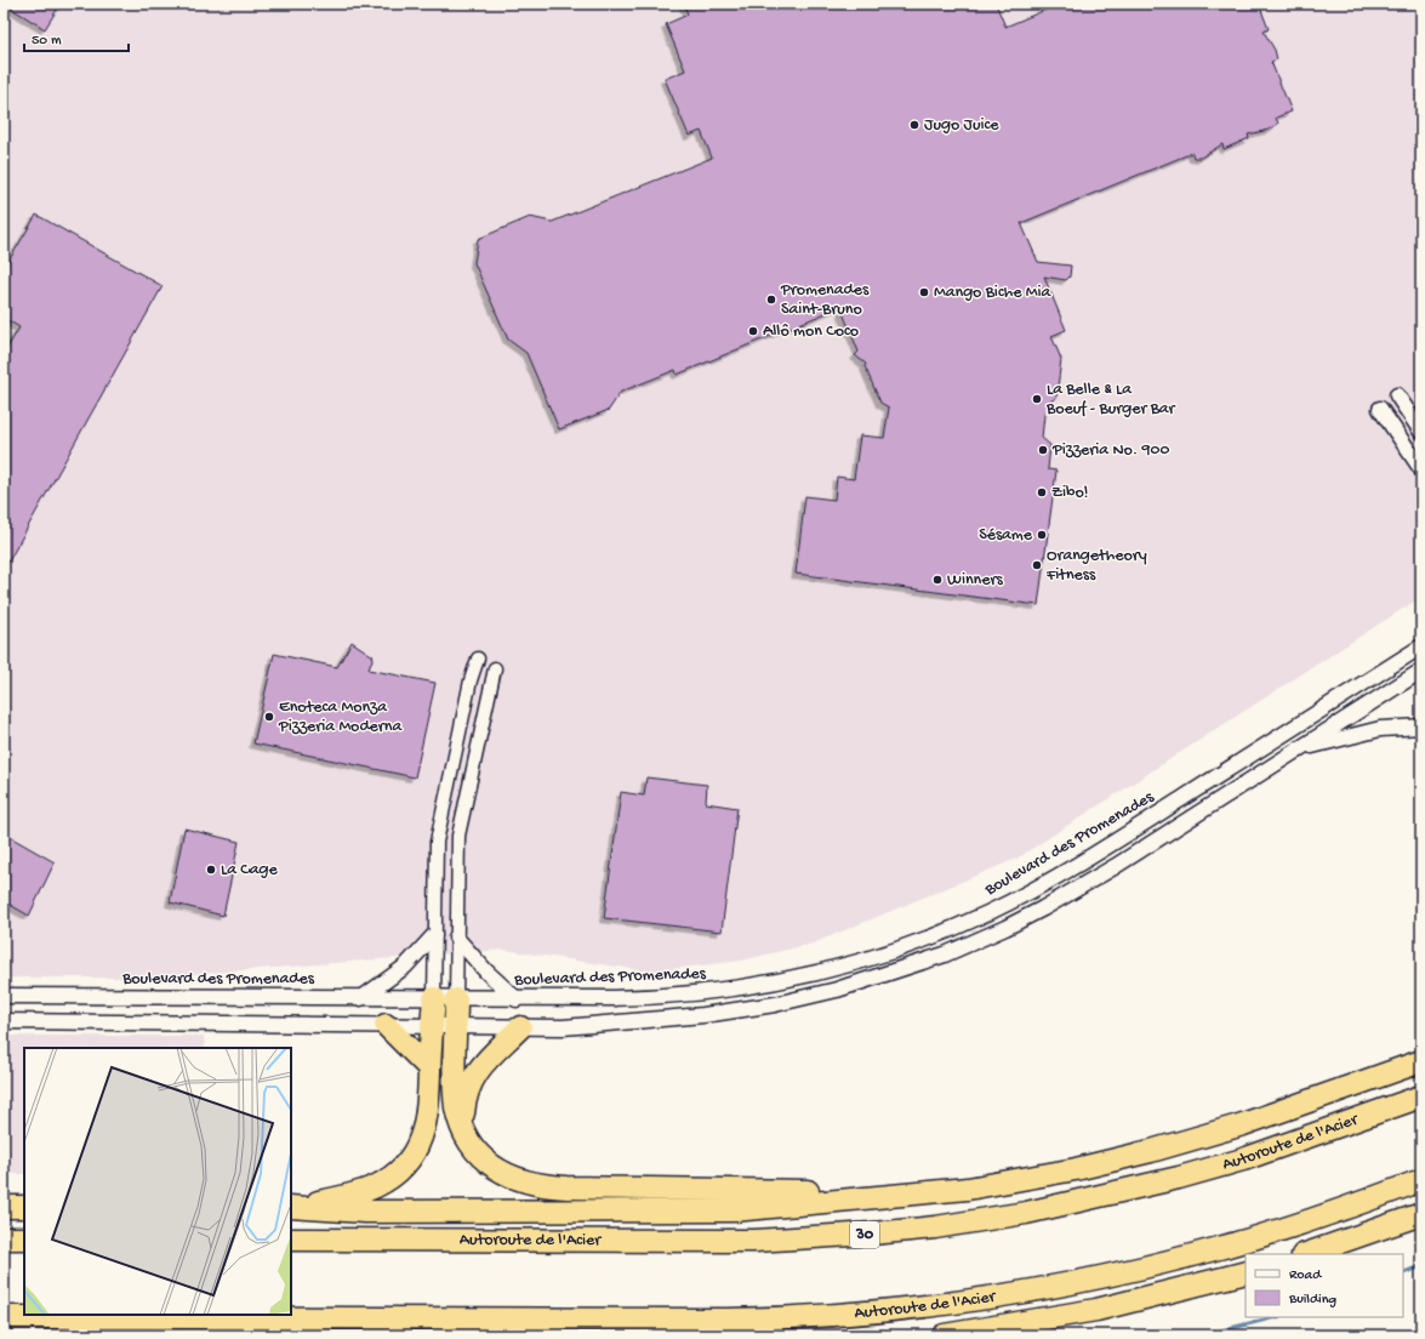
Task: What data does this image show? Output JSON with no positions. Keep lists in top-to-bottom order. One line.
{"streets":{"highway":["Autoroute de l'Acier","30"],"street":["Boulevard des Promenades"]},"places":["Jugo Juice","Mango Biche Mia","Promenades Saint-Bruno","Allô mon Coco","La Belle & La Boeuf - Burger Bar","Pizzeria No. 900","Zibo!","Sésame","Orangetheory Fitness","Winners","Enoteca Monza Pizzeria Moderna","La Cage"],"legend":["Road","Building"],"scale_bar":"50 m"}
